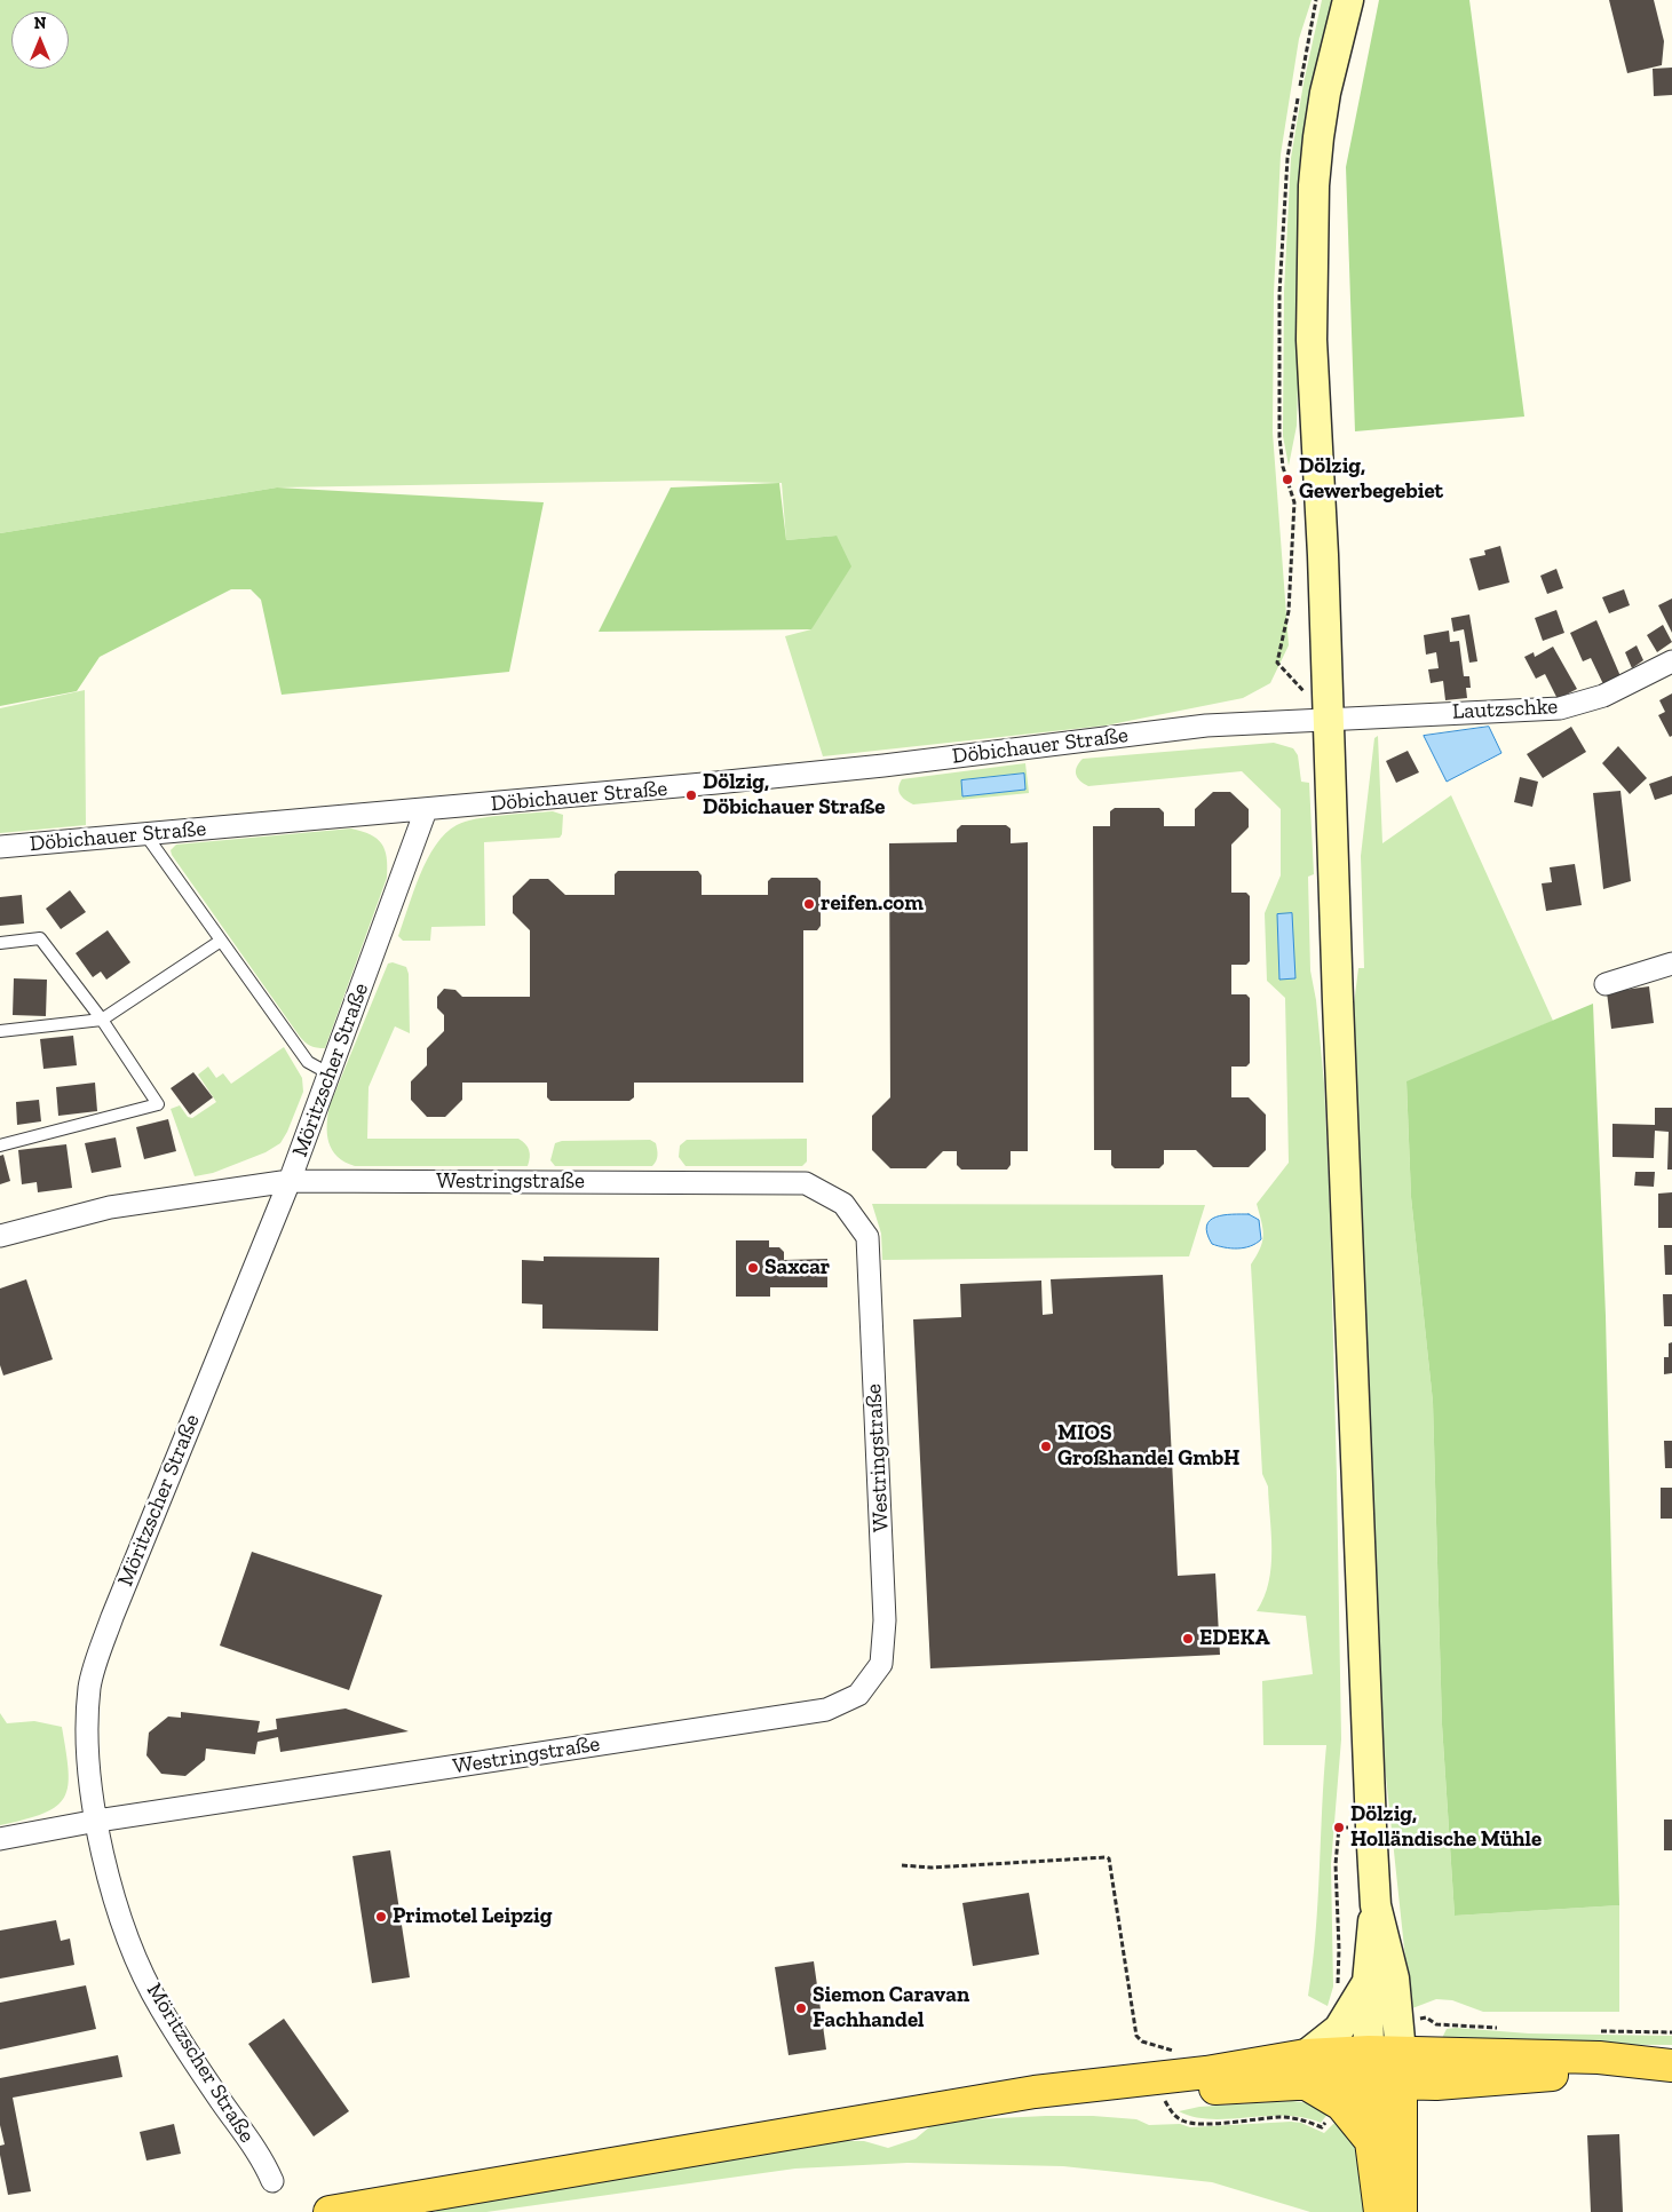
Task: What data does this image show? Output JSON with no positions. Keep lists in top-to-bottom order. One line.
{"streets":{"street":["Lautzschke","Döbichauer Straße","Möritzscher Straße","Westringstraße"]},"crossings":[["Lautzschke","Döbichauer Straße"],["Döbichauer Straße","Möritzscher Straße"],["Möritzscher Straße","Westringstraße"]],"places":["Dölzig, Gewerbegebiet","Dölzig, Döbichauer Straße","reifen.com","Saxcar","MIOS Großhandel GmbH","EDEKA","Dölzig, Holländische Mühle","Primotel Leipzig","Siemon Caravan Fachhandel"],"north":"top"}
